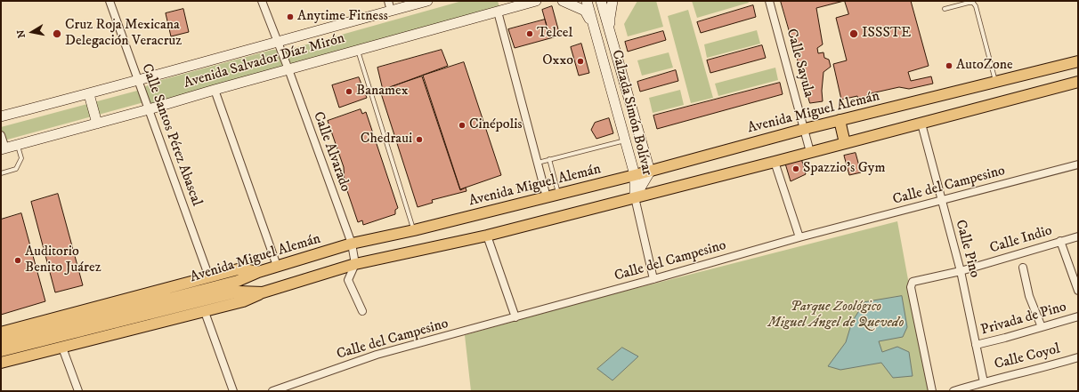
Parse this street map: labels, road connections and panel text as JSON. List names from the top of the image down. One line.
{"streets":{"main road":["Avenida Salvador Díaz Mirón","Calzada Simón Bolívar","Avenida Miguel Alemán"],"street":["Calle Sayula","Calle Santos Pérez Abascal","Calle Alvarado","Calle del Campesino","Calle Indio","Calle Pino","Privada de Pino","Calle Coyol"]},"crossings":[["Avenida Salvador Díaz Mirón","Calle Santos Pérez Abascal"],["Avenida Salvador Díaz Mirón","Calle Alvarado"],["Calle Sayula","Avenida Miguel Alemán"],["Calzada Simón Bolívar","Avenida Miguel Alemán"],["Avenida Miguel Alemán","Calle Alvarado"],["Avenida Miguel Alemán","Calle Pino"],["Calle del Campesino","Calle Pino"],["Calle Indio","Calle Pino"],["Calle Pino","Privada de Pino"],["Calle Pino","Calle Coyol"]],"parks":["Parque Zoológico Miguel Ángel de Quevedo"],"places":["Anytime Fitness","Cruz Roja Mexicana Delegación Veracruz","Telcel","ISSSTE","Oxxo","AutoZone","Banamex","Cinépolis","Chedraui","Spazzio's Gym","Auditorio Benito Juárez"],"north":"left"}
